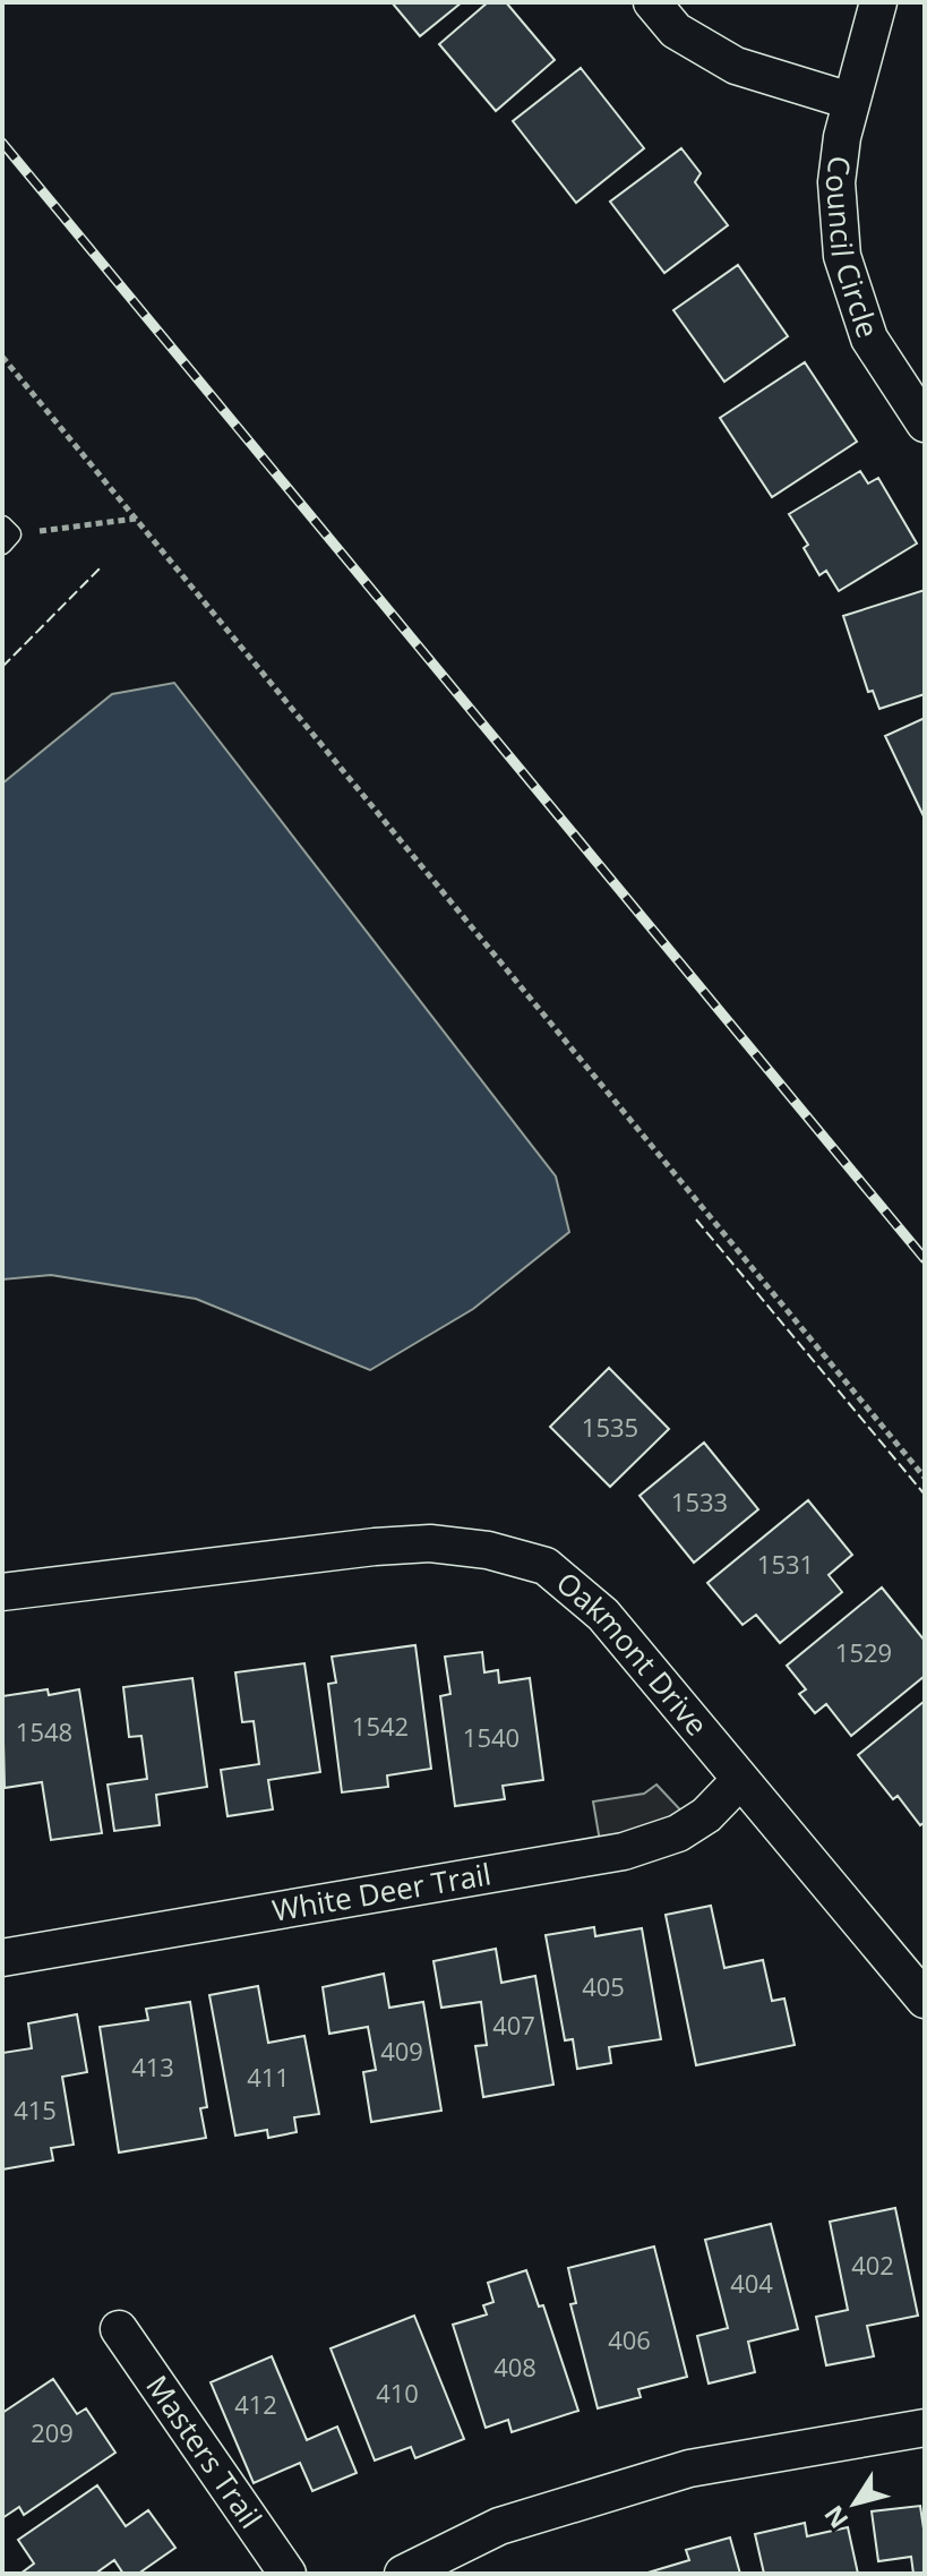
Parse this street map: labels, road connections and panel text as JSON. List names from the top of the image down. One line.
{"streets":{"street":["Council Circle","Oakmont Drive","White Deer Trail","Masters Trail"]},"crossings":[["Oakmont Drive","White Deer Trail"]],"house_numbers":["1535","1533","1531","1529","1542","1548","1540","405","407","409","413","411","415","402","404","406","408","410","412","209"],"north":"bottom left"}
